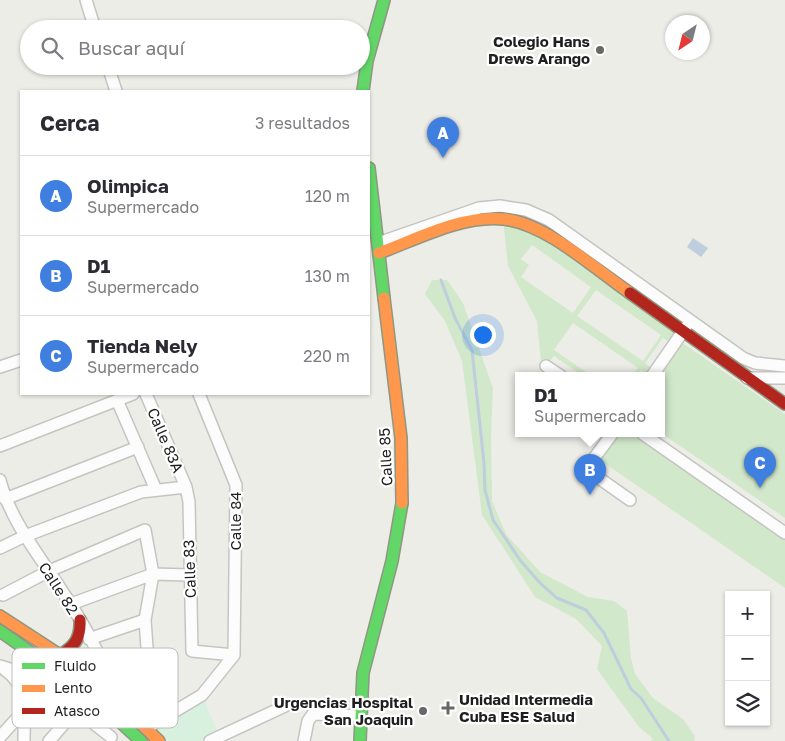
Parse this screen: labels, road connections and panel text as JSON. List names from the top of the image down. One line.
{"streets":{"main road":["Calle 85"],"street":["Calle 83A","Calle 84","Calle 83","Calle 82"]},"crossings":[["Calle 83A","Calle 83"],["Calle 84","Calle 83"]],"places":{"other":["Colegio Hans Drews Arango","Urgencias Hospital San Joaquin"],"health":["Unidad Intermedia Cuba ESE Salud"]},"legend":["Fluido","Lento","Atasco"],"north":"bottom left","page":{"search":"Buscar aquí","heading":["Cerca","3 resultados"],"pins":["A","C","B"],"list":[{"mark":"A","name":"Olimpica","note":"Supermercado","value":"120 m"},{"mark":"B","name":"D1","note":"Supermercado","value":"130 m"},{"mark":"C","name":"Tienda Nely","note":"Supermercado","value":"220 m"}],"popup":["D1","Supermercado"],"map_buttons":["+","−"]}}
